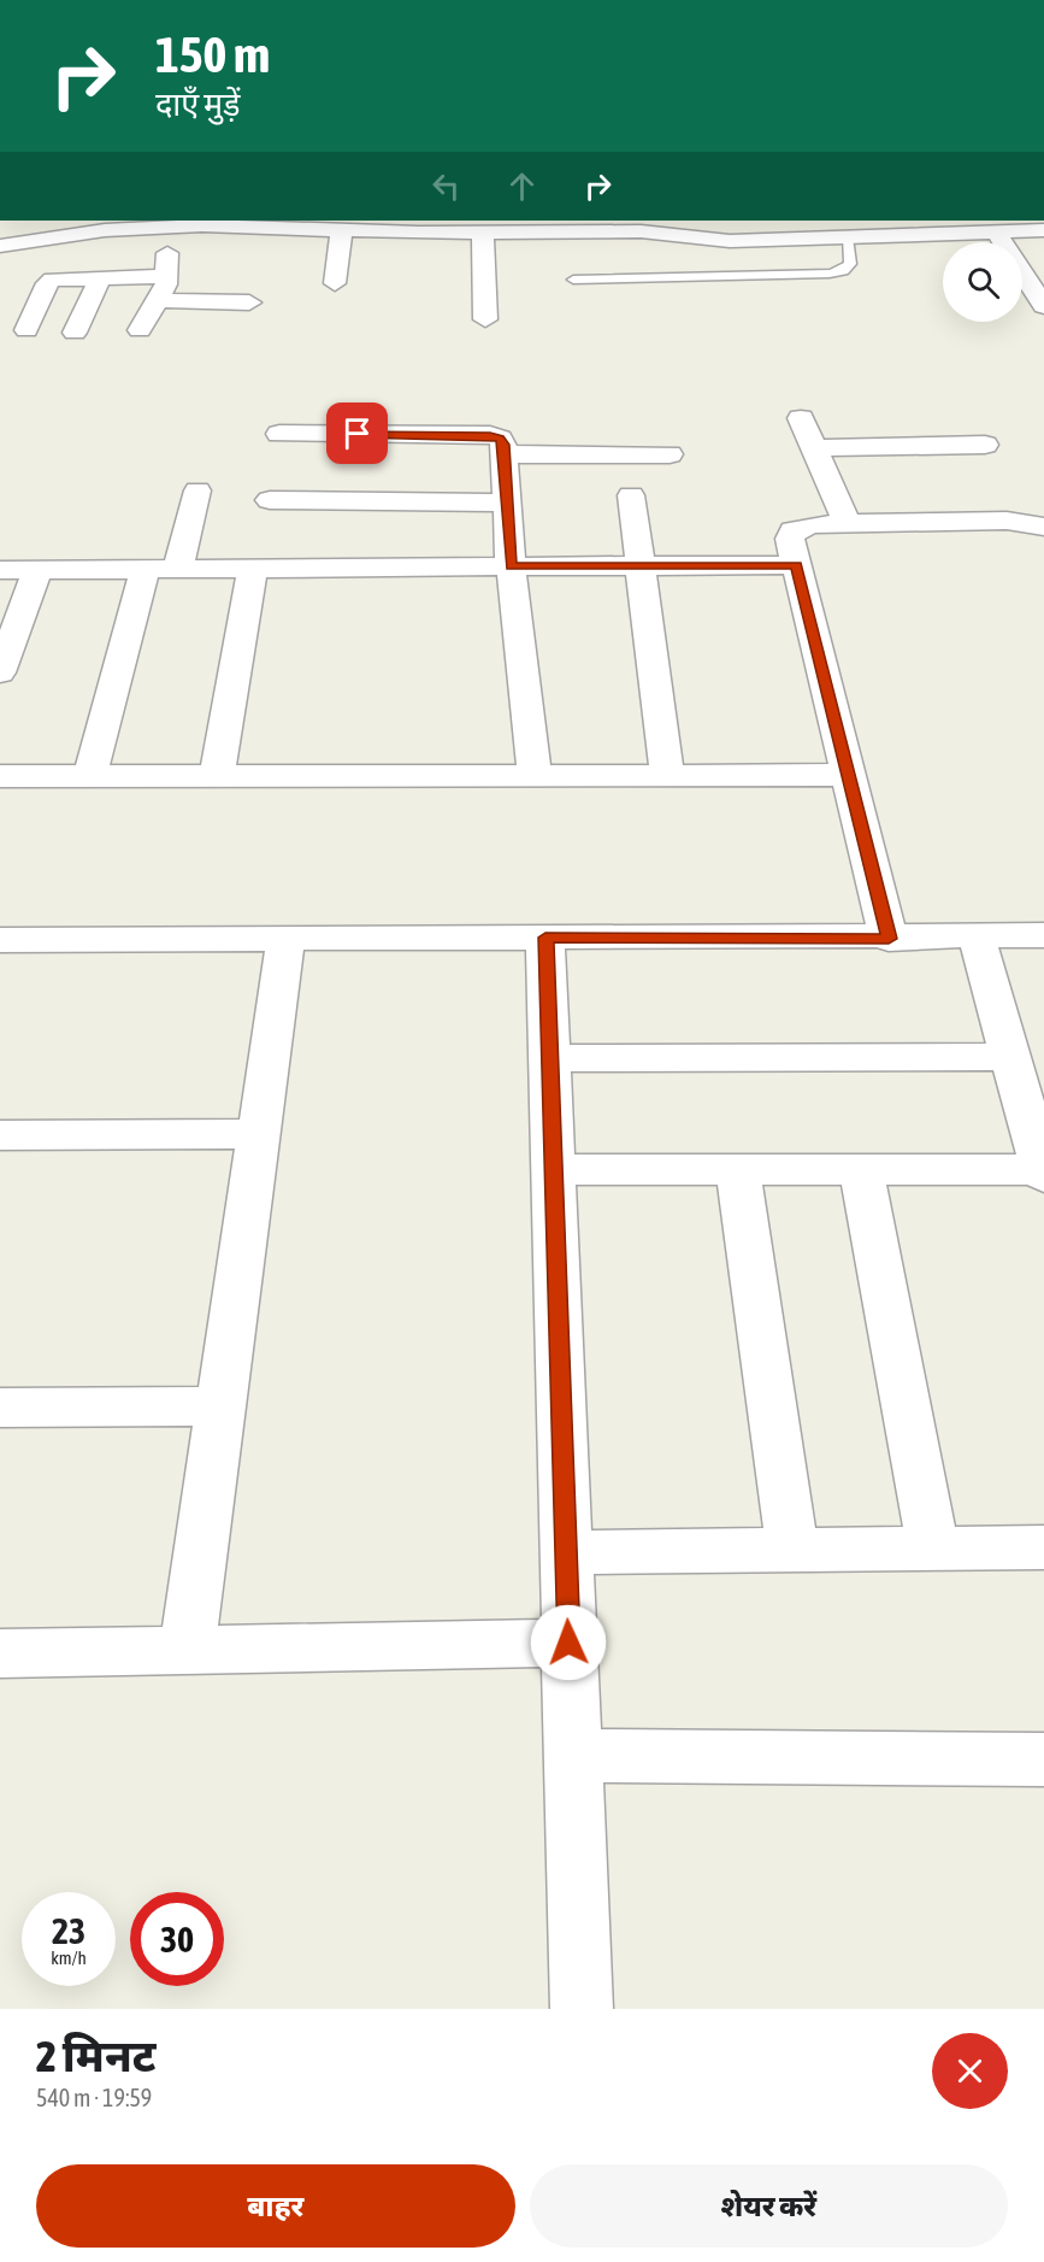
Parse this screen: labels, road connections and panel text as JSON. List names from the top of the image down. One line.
{"page":{"turn":["150 m","दाएँ मुड़ें"],"speed":"23 km/h","limit":"30","heading":["2 मिनट","540 m · 19:59"],"buttons":["बाहर","शेयर करें"]}}
